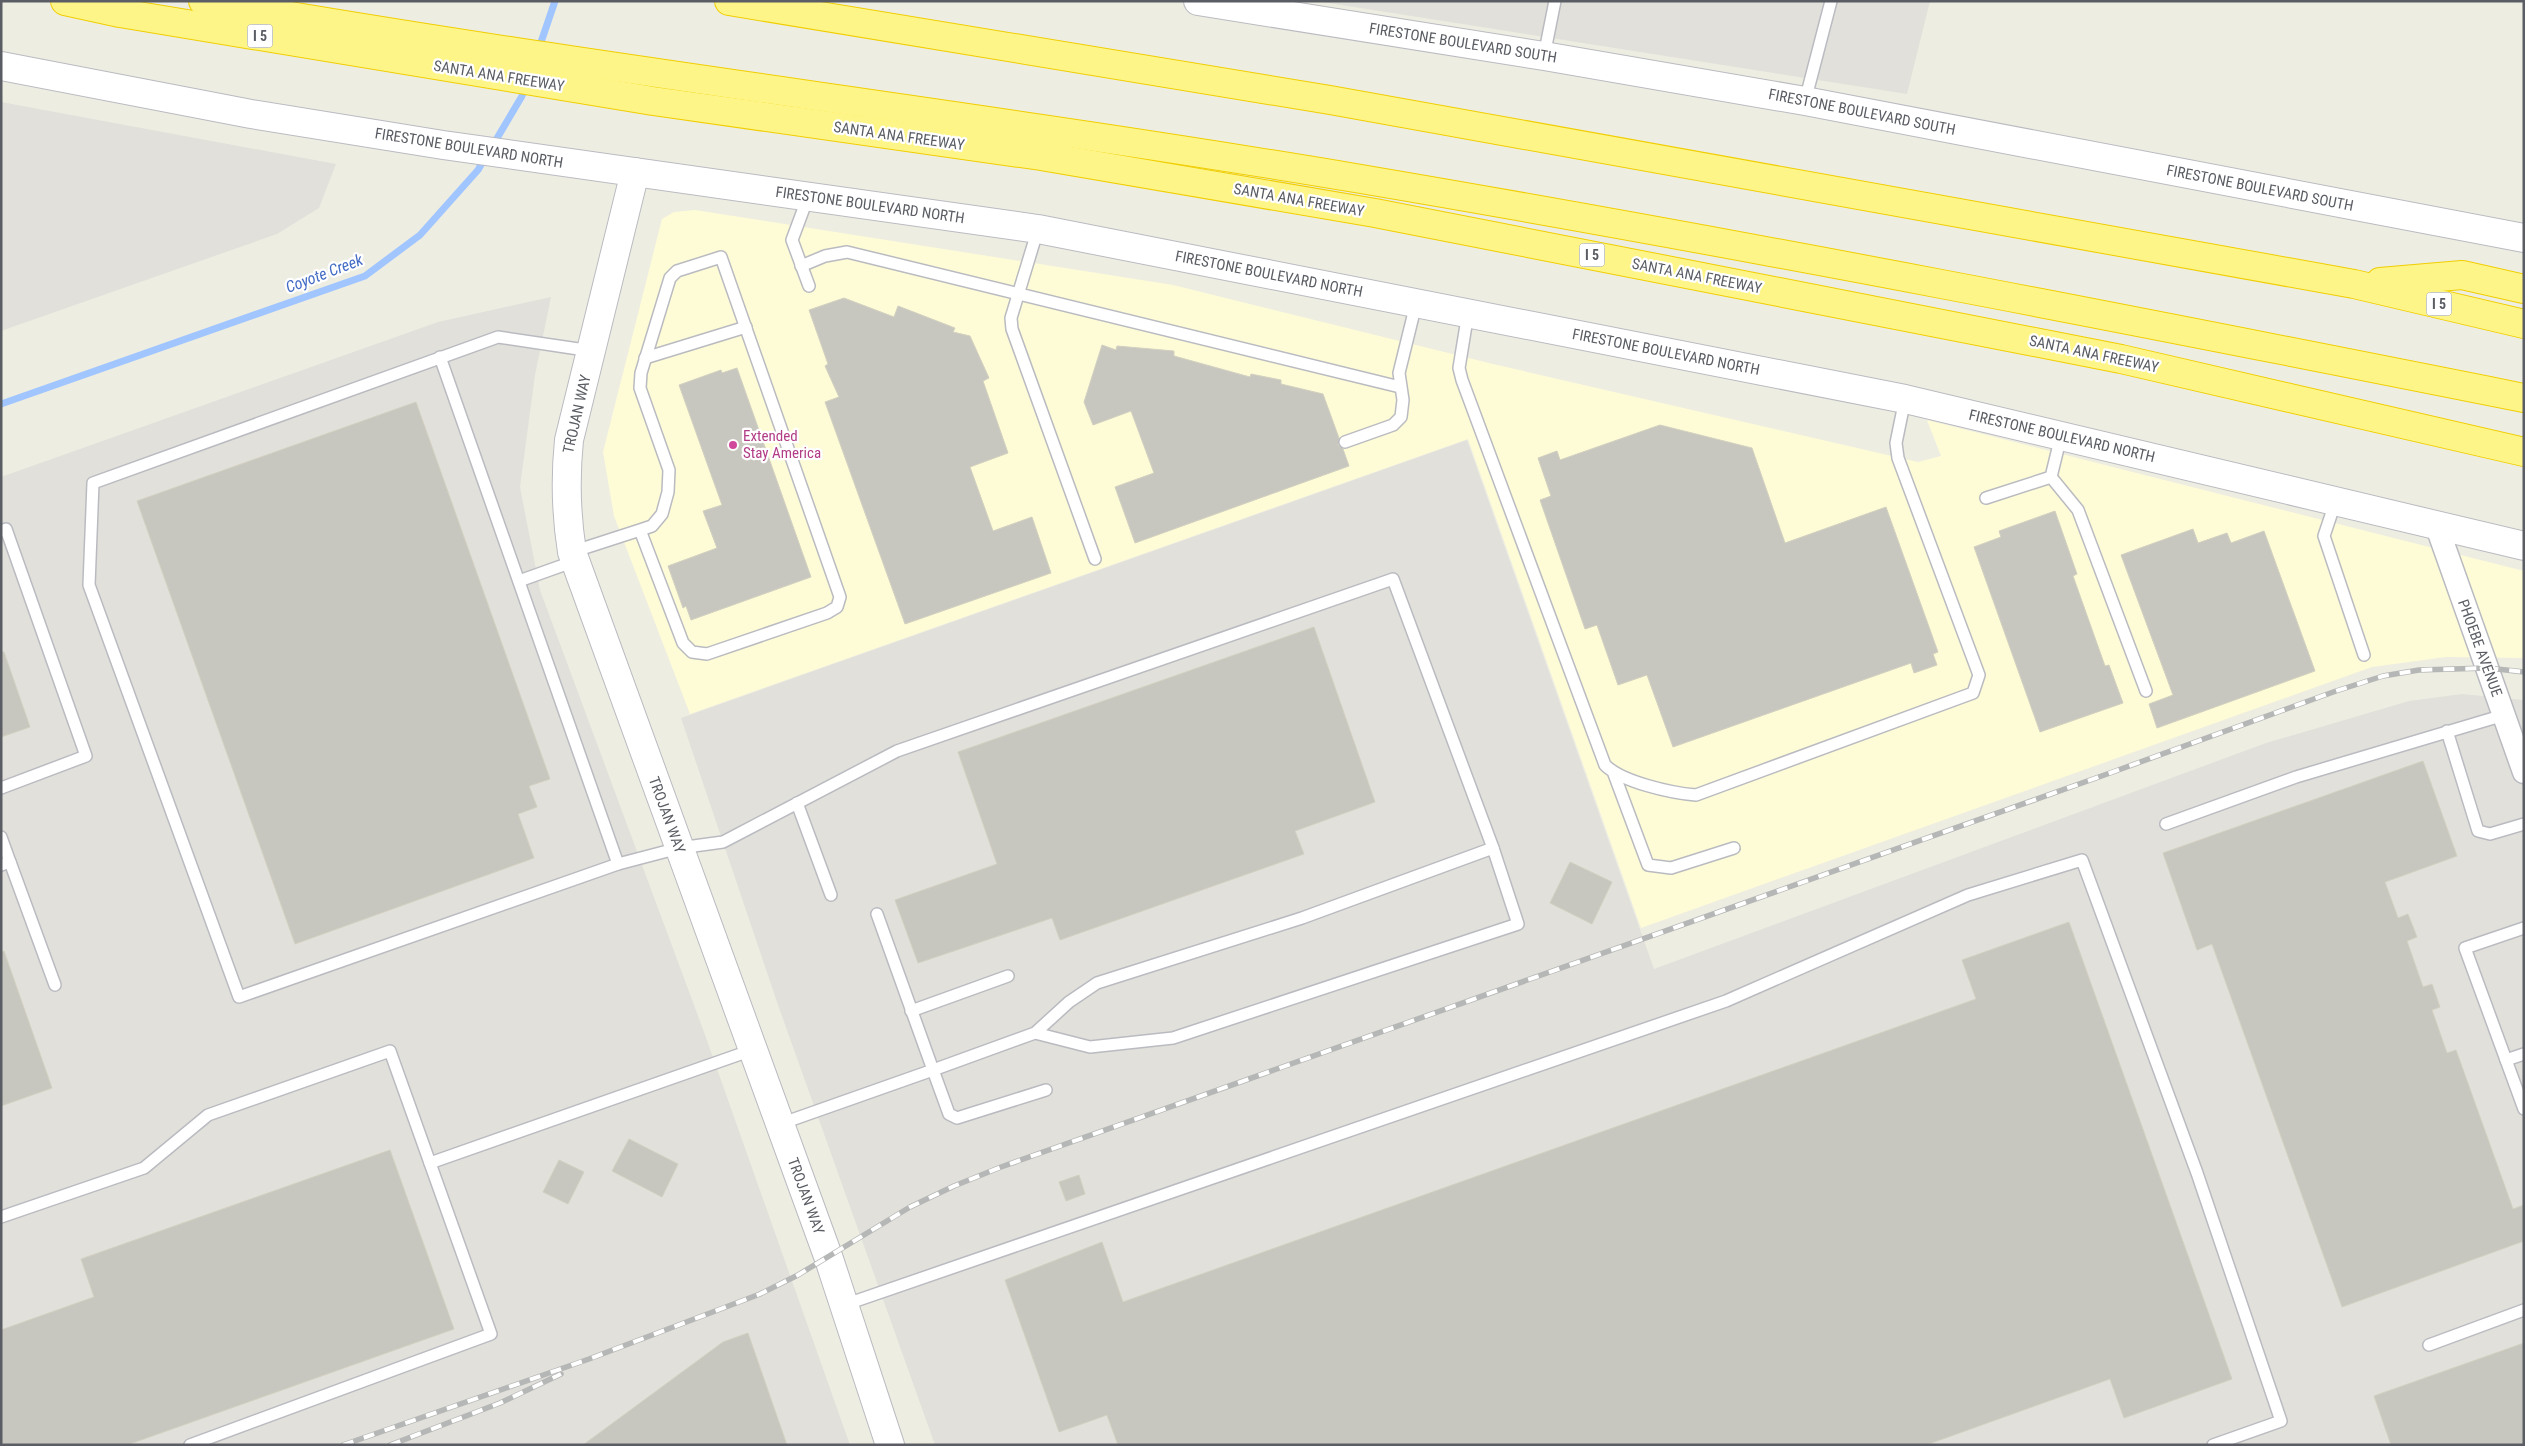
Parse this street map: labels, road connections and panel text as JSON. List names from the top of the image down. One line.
{"streets":{"highway":["I 5","SANTA ANA FREEWAY"],"street":["FIRESTONE BOULEVARD SOUTH","FIRESTONE BOULEVARD NORTH","TROJAN WAY","PHOEBE AVENUE"]},"crossings":[["FIRESTONE BOULEVARD NORTH","TROJAN WAY"],["FIRESTONE BOULEVARD NORTH","PHOEBE AVENUE"]],"water":["Coyote Creek"],"places":["Extended Stay America"]}
